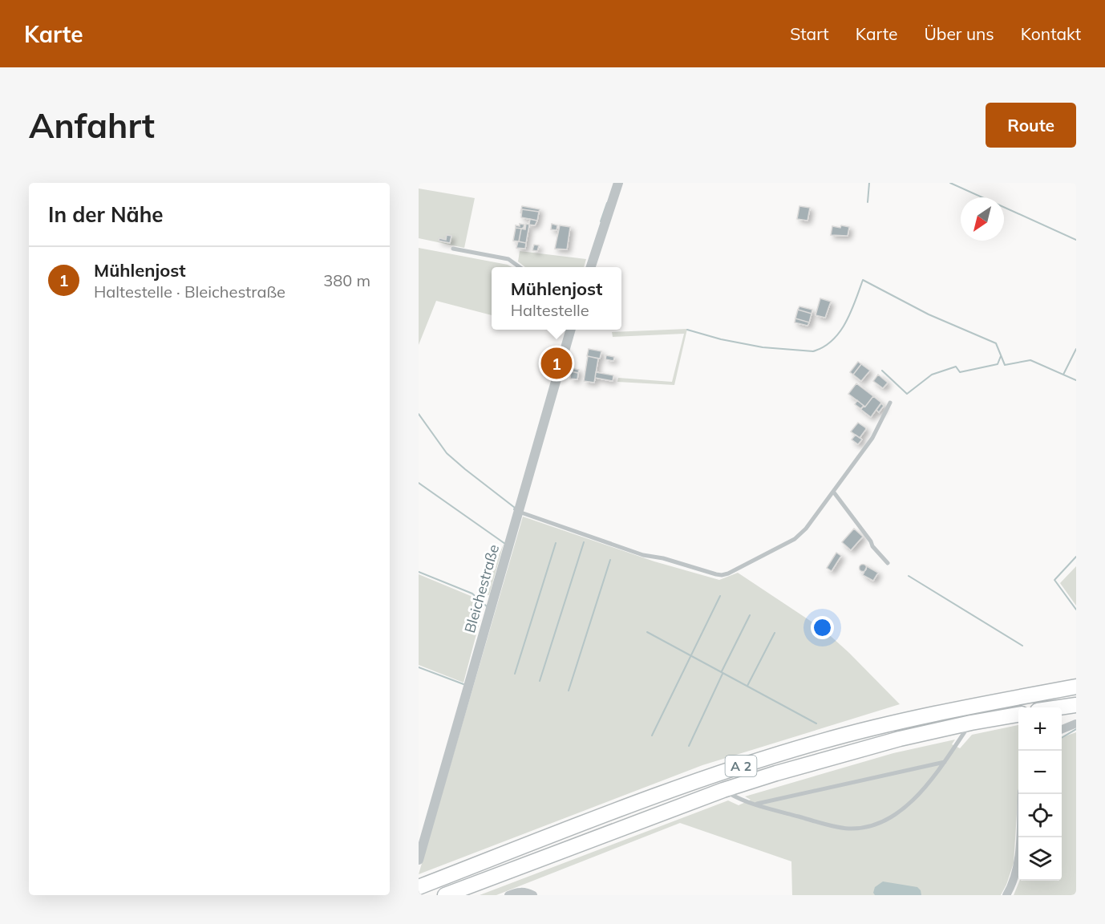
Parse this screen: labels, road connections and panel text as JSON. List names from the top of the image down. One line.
{"streets":{"highway":["A 2"],"street":["Bleichestraße"]},"north":"bottom left","page":{"header":"Karte","nav":["Start","Karte","Über uns","Kontakt"],"buttons":"Route","title":"Anfahrt","heading":"In der Nähe","list":[{"mark":"1","name":"Mühlenjost","note":"Haltestelle · Bleichestraße","value":"380 m"}],"popup":["Mühlenjost","Haltestelle"],"pins":"1","map_buttons":["+","−"]}}
